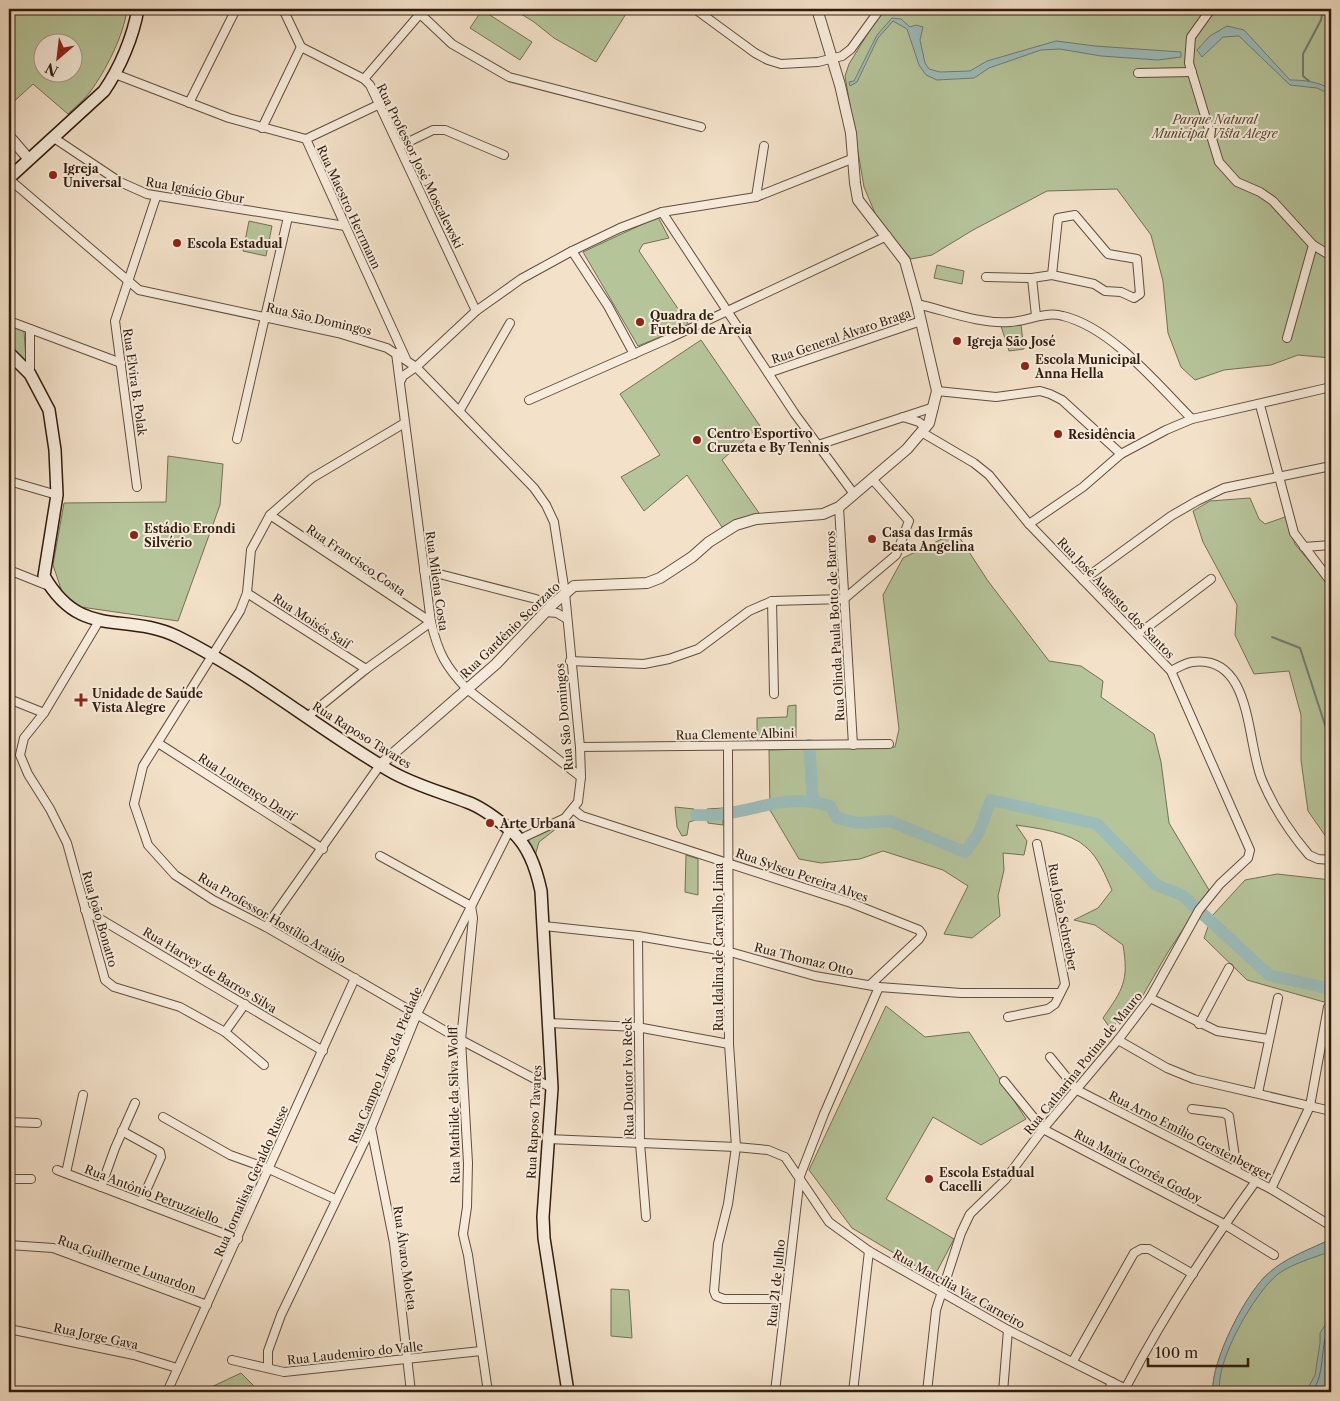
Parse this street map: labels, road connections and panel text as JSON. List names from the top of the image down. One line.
{"streets":{"main road":["Rua Raposo Tavares"],"street":["Rua Professor José Moscalewski","Rua Ignácio Gbur","Rua Maestro Herrmann","Rua São Domingos","Rua General Álvaro Braga","Rua Elvira B. Polak","Rua Francisco Costa","Rua Milena Costa","Rua José Augusto dos Santos","Rua Moisés Saif","Rua Olinda Paula Botto de Barros","Rua Gardênio Scorzato","Rua Clemente Albini","Rua Lourenço Darif","Rua Sylseu Pereira Alves","Rua João Schreiber","Rua Professor Hostílio Araújo","Rua João Bonatto","Rua Idalina de Carvalho Lima","Rua Thomaz Otto","Rua Harvey de Barros Silva","Rua Catharina Potina de Mauro","Rua Campo Largo da Piedade","Rua Doutor Ivo Reck","Rua Mathilde da Silva Wolff","Rua Arno Emílio Gerstenberger","Rua Maria Corrêa Godoy","Rua Jornalista Geraldo Russe","Rua Antônio Petruzziello","Rua Álvaro Moleta","Rua Guilherme Lunardon","Rua 21 de Julho","Rua Marcília Vaz Carneiro","Rua Jorge Gava","Rua Laudemiro do Valle"]},"crossings":[["Rua Ignácio Gbur","Rua Maestro Herrmann"],["Rua Ignácio Gbur","Rua Elvira B. Polak"],["Rua Maestro Herrmann","Rua São Domingos"],["Rua São Domingos","Rua Elvira B. Polak"],["Rua São Domingos","Rua Milena Costa"],["Rua São Domingos","Rua Gardênio Scorzato"],["Rua São Domingos","Rua Clemente Albini"],["Rua São Domingos","Rua Sylseu Pereira Alves"],["Rua General Álvaro Braga","Rua Gardênio Scorzato"],["Rua Francisco Costa","Rua Milena Costa"],["Rua Francisco Costa","Rua Professor Hostílio Araújo"],["Rua Milena Costa","Rua Gardênio Scorzato"],["Rua Milena Costa","Rua Professor Hostílio Araújo"],["Rua José Augusto dos Santos","Rua Gardênio Scorzato"],["Rua José Augusto dos Santos","Rua Catharina Potina de Mauro"],["Rua Moisés Saif","Rua Professor Hostílio Araújo"],["Rua Olinda Paula Botto de Barros","Rua Gardênio Scorzato"],["Rua Olinda Paula Botto de Barros","Rua Clemente Albini"],["Rua Gardênio Scorzato","Rua Raposo Tavares"],["Rua Gardênio Scorzato","Rua Lourenço Darif"],["Rua Gardênio Scorzato","Rua Professor Hostílio Araújo"],["Rua Clemente Albini","Rua Idalina de Carvalho Lima"],["Rua Raposo Tavares","Rua Professor Hostílio Araújo"],["Rua Raposo Tavares","Rua Thomaz Otto"],["Rua Raposo Tavares","Rua Campo Largo da Piedade"],["Rua Raposo Tavares","Rua Marcília Vaz Carneiro"],["Rua Lourenço Darif","Rua Professor Hostílio Araújo"],["Rua Sylseu Pereira Alves","Rua Idalina de Carvalho Lima"],["Rua Sylseu Pereira Alves","Rua Thomaz Otto"],["Rua João Schreiber","Rua Thomaz Otto"],["Rua Professor Hostílio Araújo","Rua Campo Largo da Piedade"],["Rua Professor Hostílio Araújo","Rua Mathilde da Silva Wolff"],["Rua Professor Hostílio Araújo","Rua Jornalista Geraldo Russe"],["Rua João Bonatto","Rua Harvey de Barros Silva"],["Rua Idalina de Carvalho Lima","Rua Thomaz Otto"],["Rua Idalina de Carvalho Lima","Rua 21 de Julho"],["Rua Idalina de Carvalho Lima","Rua Marcília Vaz Carneiro"],["Rua Thomaz Otto","Rua Doutor Ivo Reck"],["Rua Harvey de Barros Silva","Rua Jornalista Geraldo Russe"],["Rua Catharina Potina de Mauro","Rua Arno Emílio Gerstenberger"],["Rua Catharina Potina de Mauro","Rua Maria Corrêa Godoy"],["Rua Catharina Potina de Mauro","Rua Marcília Vaz Carneiro"],["Rua Campo Largo da Piedade","Rua Mathilde da Silva Wolff"],["Rua Campo Largo da Piedade","Rua Álvaro Moleta"],["Rua Campo Largo da Piedade","Rua Laudemiro do Valle"],["Rua Doutor Ivo Reck","Rua Marcília Vaz Carneiro"],["Rua Mathilde da Silva Wolff","Rua Laudemiro do Valle"],["Rua Jornalista Geraldo Russe","Rua Antônio Petruzziello"],["Rua Jornalista Geraldo Russe","Rua Guilherme Lunardon"],["Rua Jornalista Geraldo Russe","Rua Jorge Gava"],["Rua Álvaro Moleta","Rua Laudemiro do Valle"],["Rua 21 de Julho","Rua Marcília Vaz Carneiro"]],"parks":["Parque Natural Municipal Vista Alegre"],"places":{"other":["Igreja Universal","Escola Estadual","Quadra de Futebol de Areia","Igreja São José","Escola Municipal Anna Hella","Residência","Centro Esportivo Cruzeta e By Tennis","Estádio Erondi Silvério","Casa das Irmãs Beata Angelina","Arte Urbana","Escola Estadual Cacelli"],"health":["Unidade de Saúde Vista Alegre"]},"scale_bar":"100 m","north":"bottom left"}
